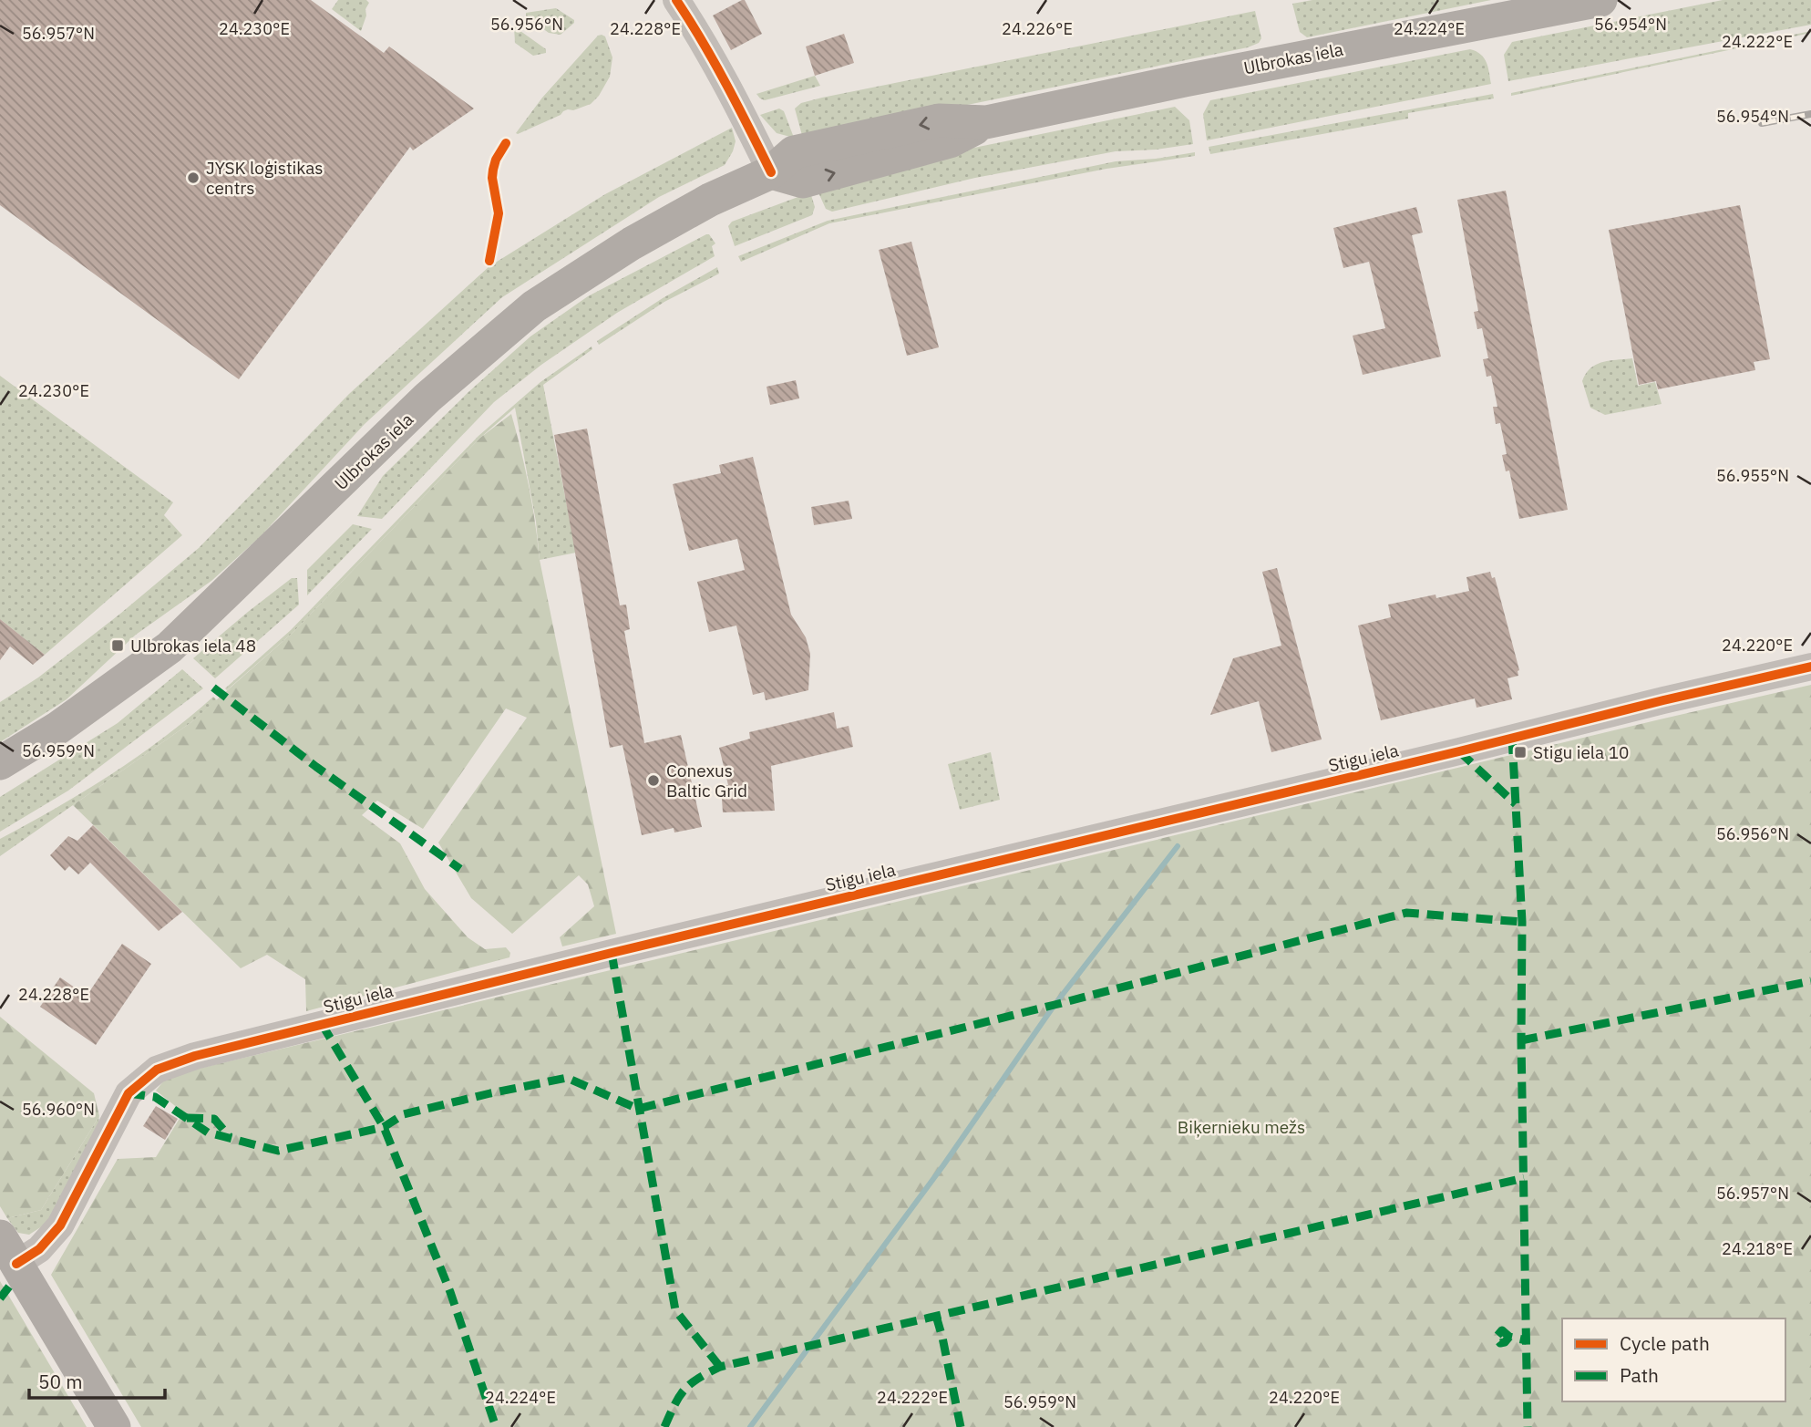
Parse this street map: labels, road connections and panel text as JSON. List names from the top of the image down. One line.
{"streets":{"main road":["Ulbrokas iela"],"street":["Stigu iela"]},"parks":["Biķernieku mežs"],"places":{"other":["JYSK loģistikas centrs","Conexus Baltic Grid"],"transit":["Ulbrokas iela 48","Stigu iela 10"]},"legend":["Cycle path","Path"],"scale_bar":"50 m","coordinates":["56.956°N","56.954°N","24.230°E","24.228°E","24.226°E","24.224°E","56.957°N","24.222°E","56.955°N","24.220°E","56.959°N","56.960°N","24.218°E"]}
